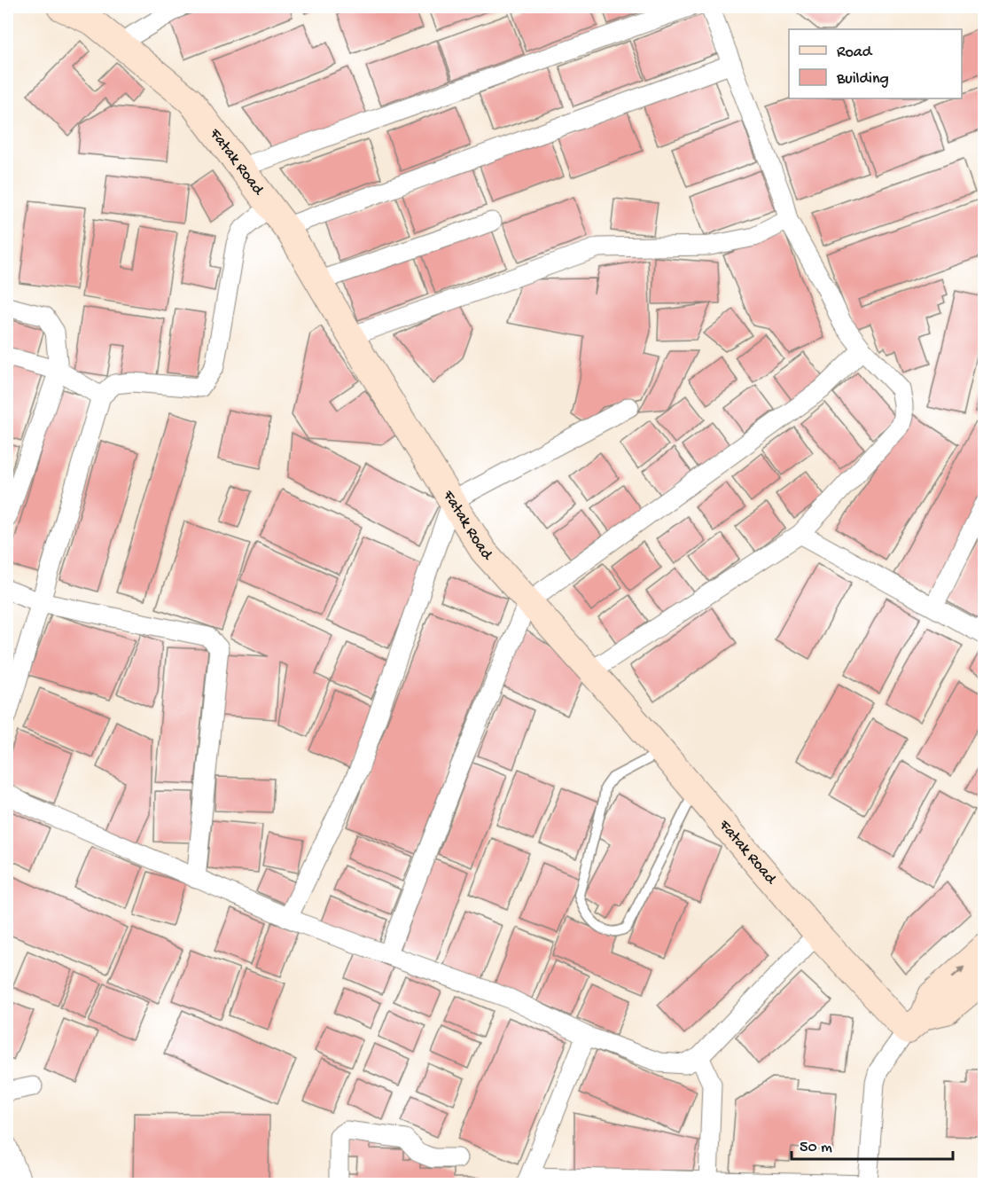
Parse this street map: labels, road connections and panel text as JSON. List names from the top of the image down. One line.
{"streets":{"main road":["Fatak Road"]},"legend":["Road","Building"],"scale_bar":"50 m"}
